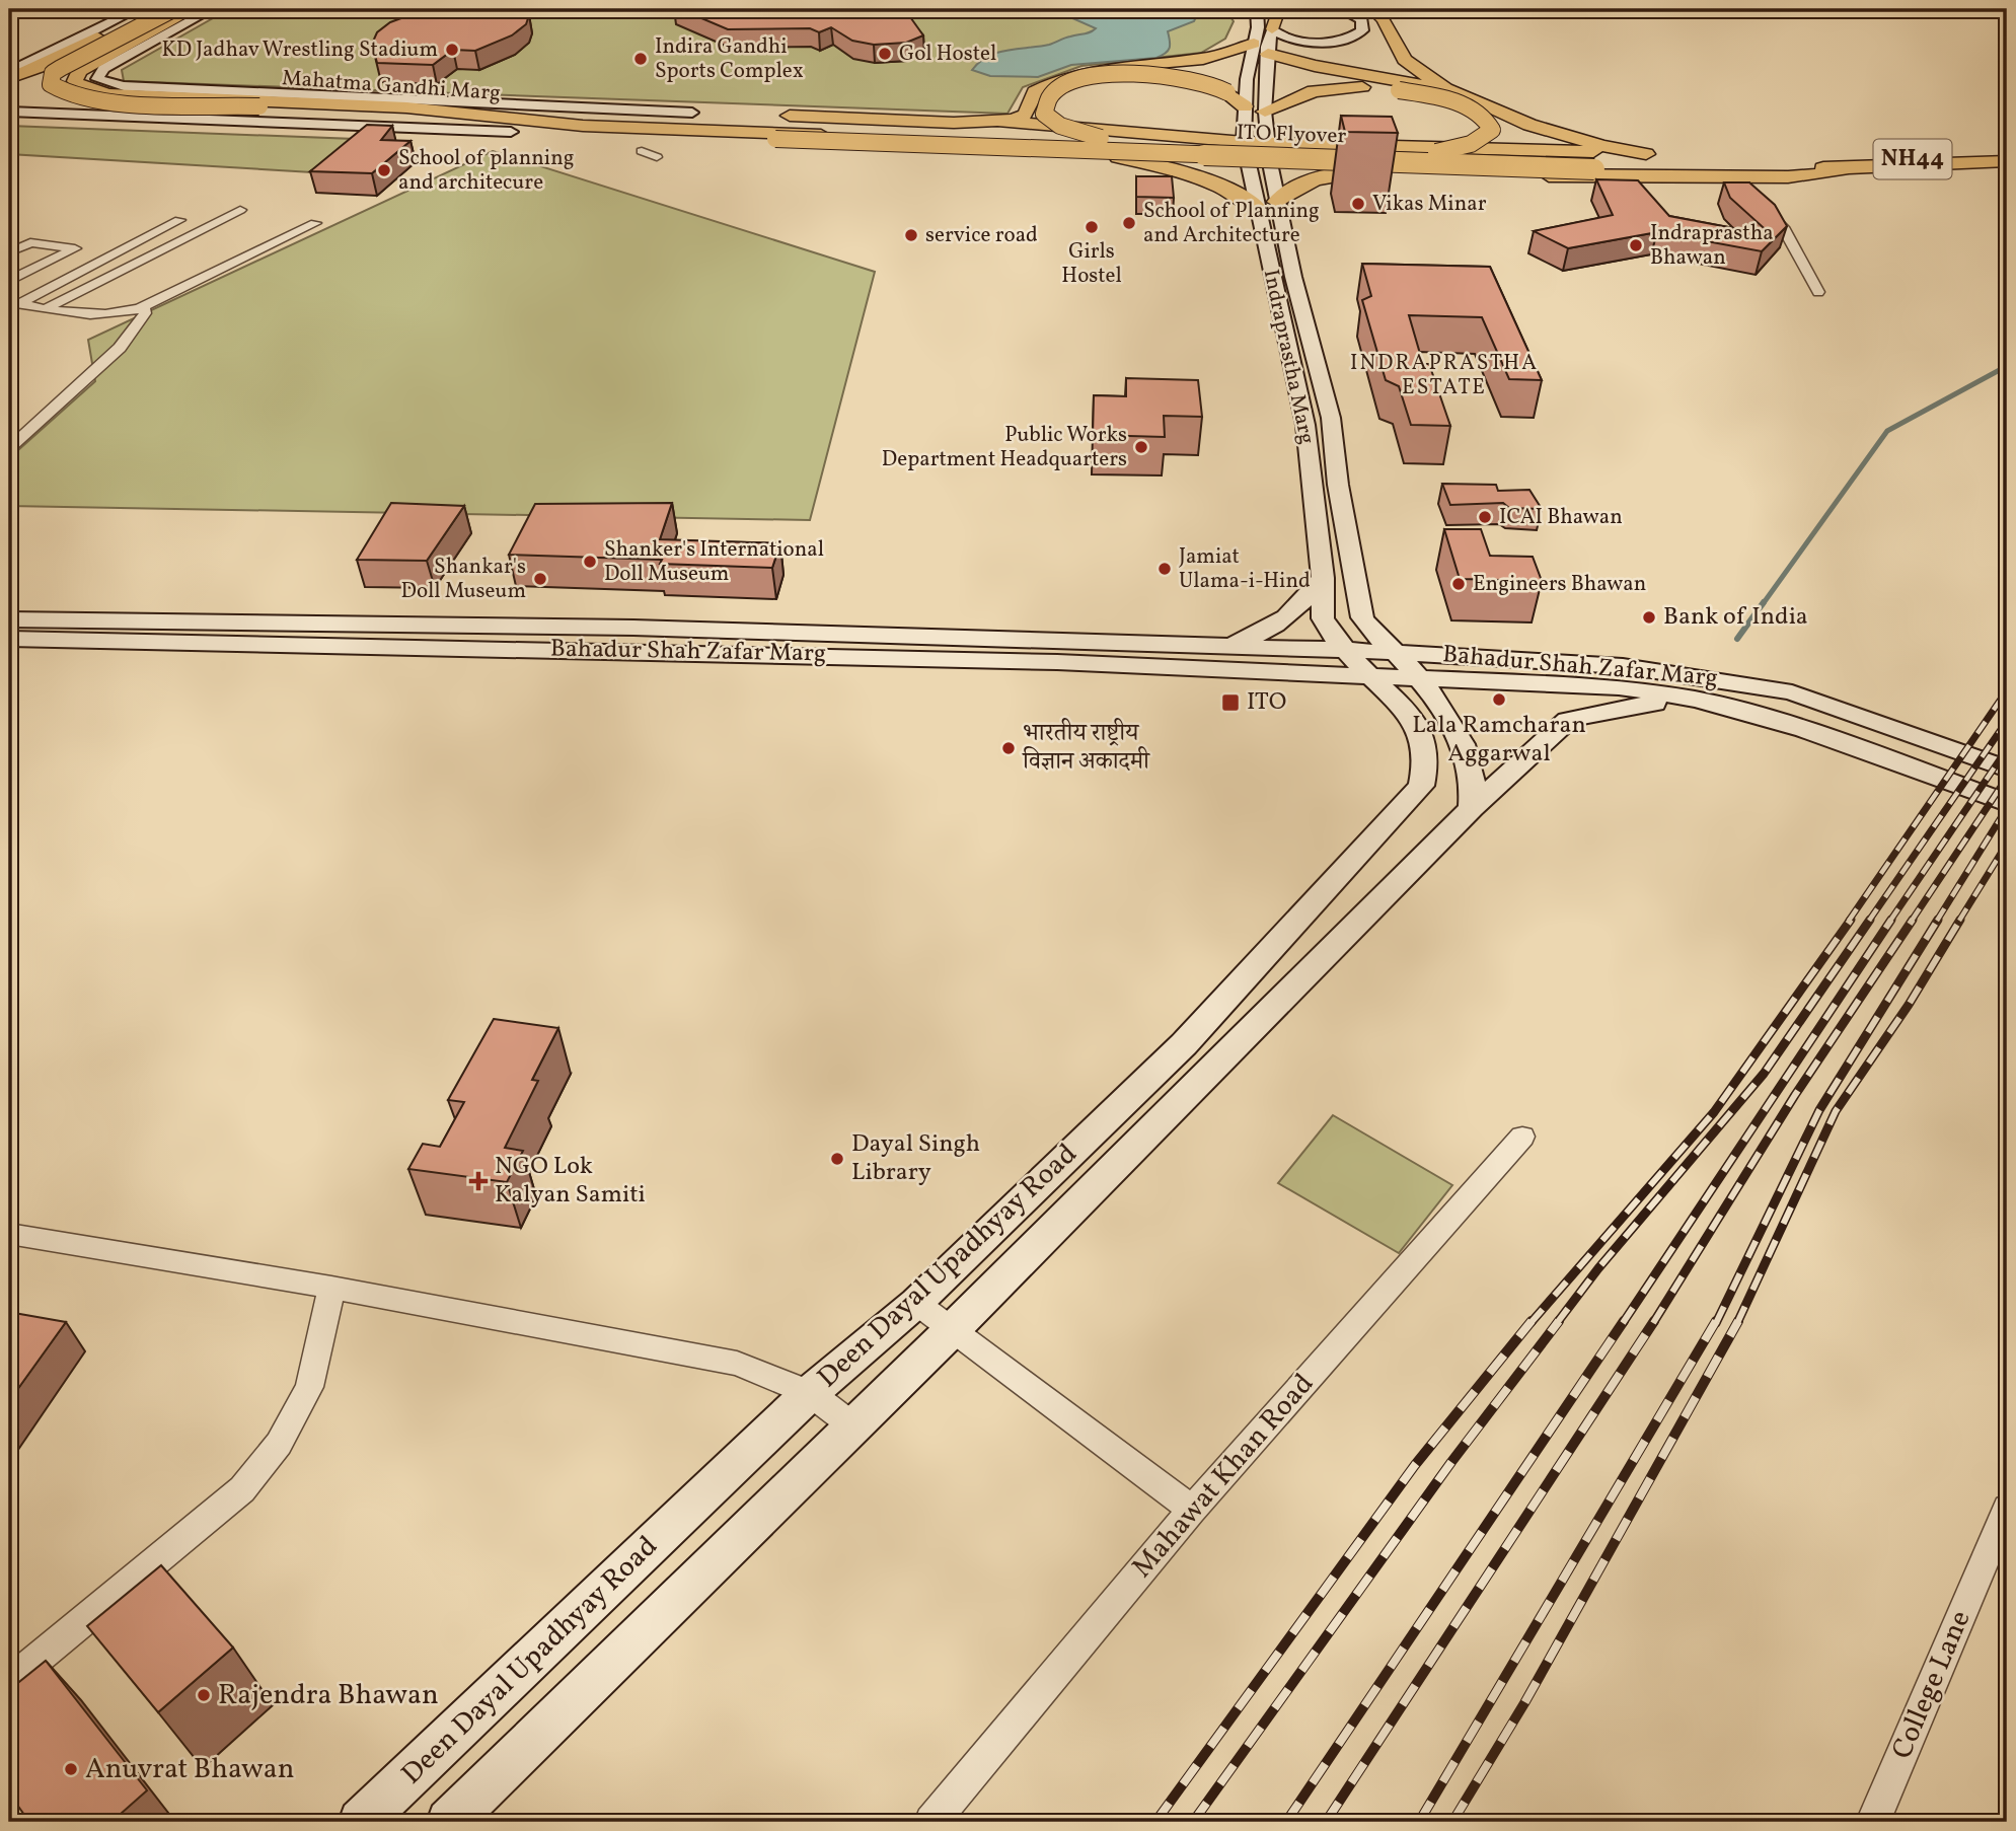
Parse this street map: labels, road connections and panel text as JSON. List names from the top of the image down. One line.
{"streets":{"highway":["Mahatma Gandhi Marg","ITO Flyover","NH44"],"main road":["Indraprastha Marg","Bahadur Shah Zafar Marg","Deen Dayal Upadhyay Road"],"street":["Mahawat Khan Road","College Lane"]},"crossings":[["Mahatma Gandhi Marg","ITO Flyover"],["ITO Flyover","NH44"],["Indraprastha Marg","Bahadur Shah Zafar Marg"],["Indraprastha Marg","Deen Dayal Upadhyay Road"],["Bahadur Shah Zafar Marg","Deen Dayal Upadhyay Road"]],"districts":["INDRAPRASTHA ESTATE"],"places":{"other":["KD Jadhav Wrestling Stadium","Gol Hostel","Indira Gandhi Sports Complex","School of planning and architecure","Vikas Minar","School of Planning and Architecture","Girls Hostel","service road","Indraprastha Bhawan","Public Works Department Headquarters","ICAI Bhawan","Shanker's International Doll Museum","Jamiat Ulama-i-Hind","Shankar's Doll Museum","Engineers Bhawan","Bank of India","Lala Ramcharan Aggarwal","भारतीय राष्ट्रीय विज्ञान अकादमी","Dayal Singh Library","Rajendra Bhawan","Anuvrat Bhawan"],"transit":["ITO"],"health":["NGO Lok Kalyan Samiti"]}}
